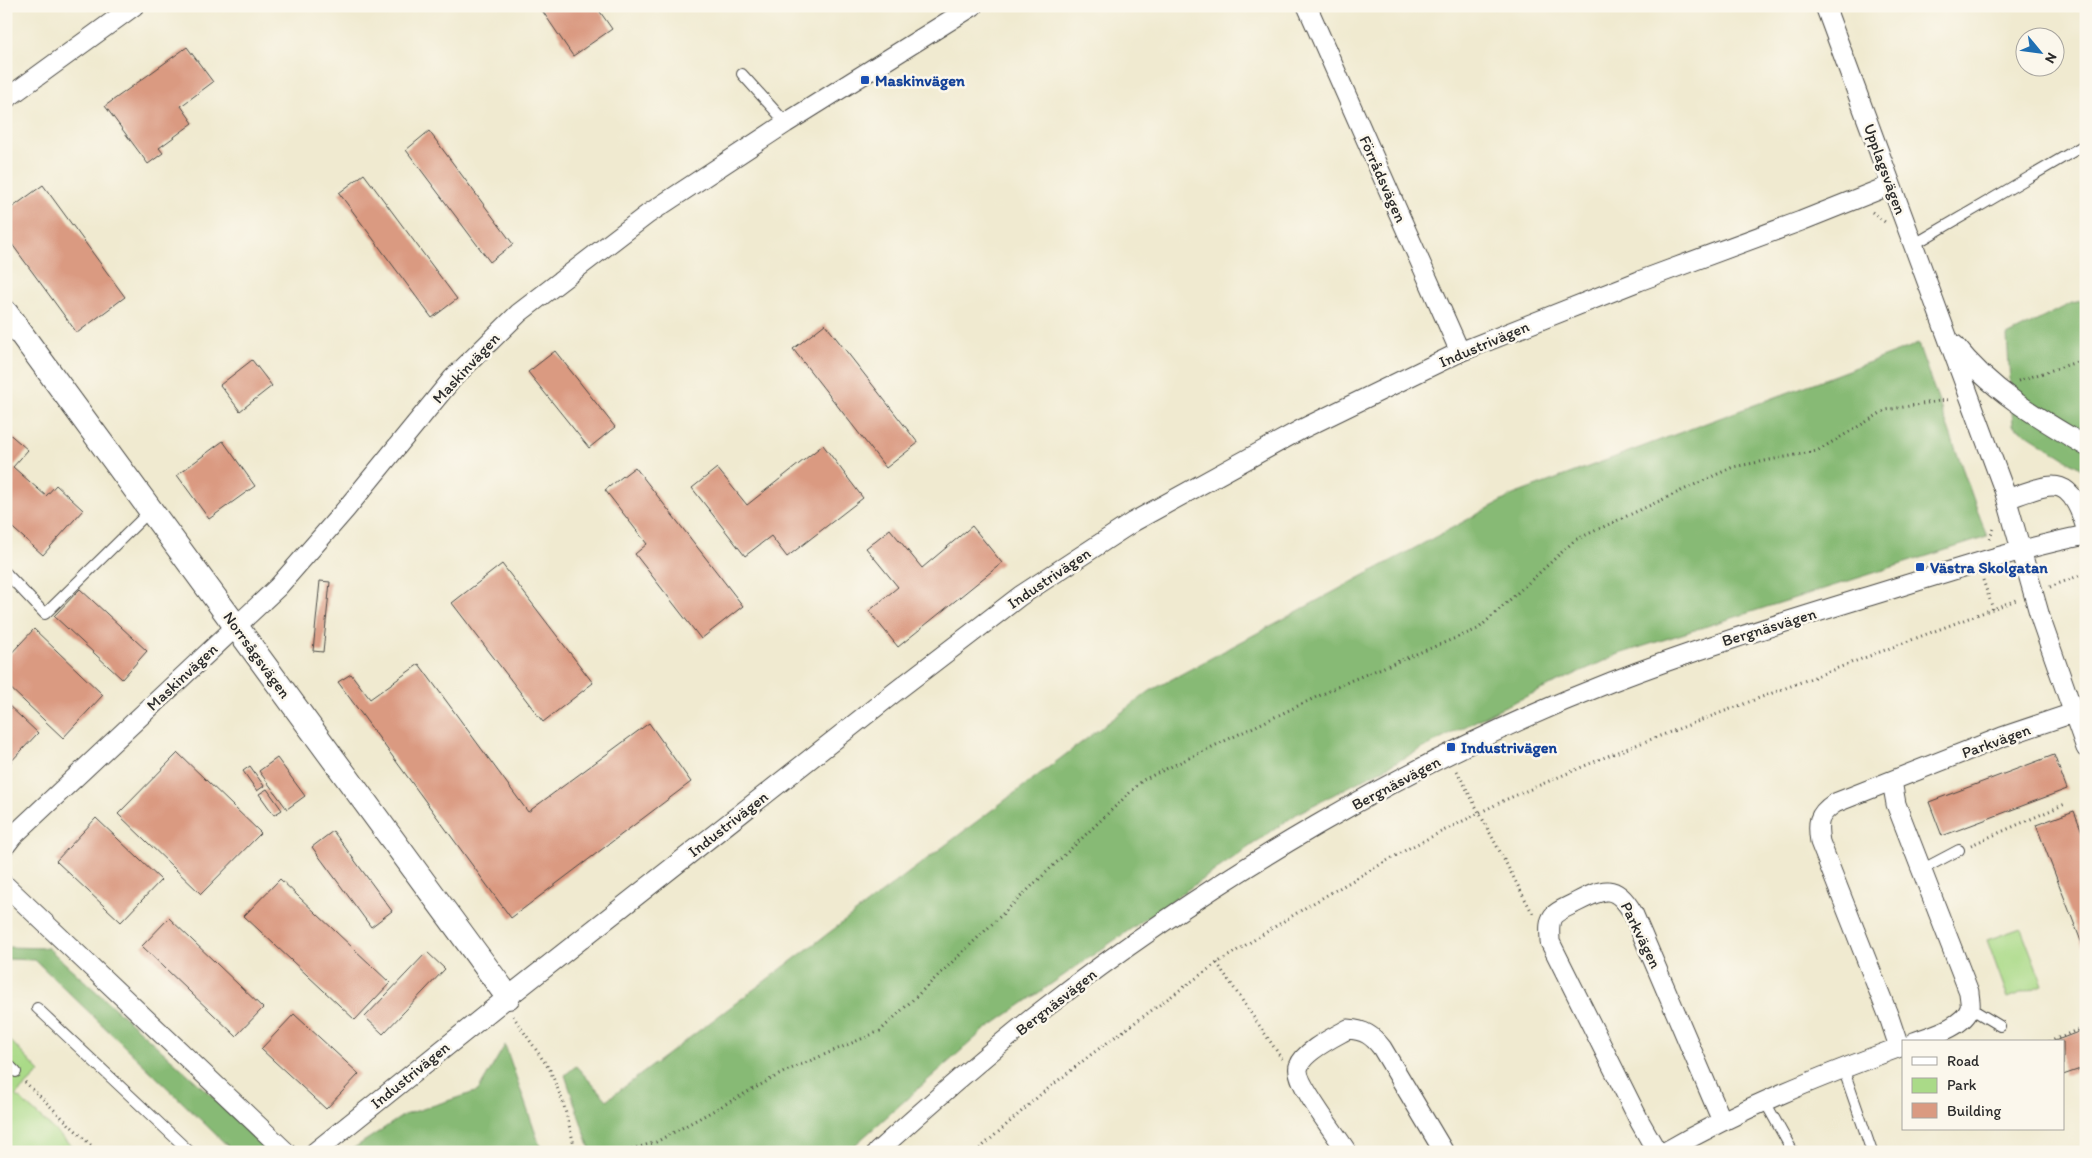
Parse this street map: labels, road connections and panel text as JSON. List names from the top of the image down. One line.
{"streets":{"street":["Upplagsvägen","Förrådsvägen","Industrivägen","Maskinvägen","Bergnäsvägen","Norrsågsvägen","Parkvägen"]},"crossings":[["Upplagsvägen","Industrivägen"],["Förrådsvägen","Industrivägen"],["Industrivägen","Norrsågsvägen"],["Maskinvägen","Norrsågsvägen"]],"places":{"transit":["Maskinvägen","Västra Skolgatan","Industrivägen"]},"legend":["Road","Park","Building"],"north":"bottom right"}
